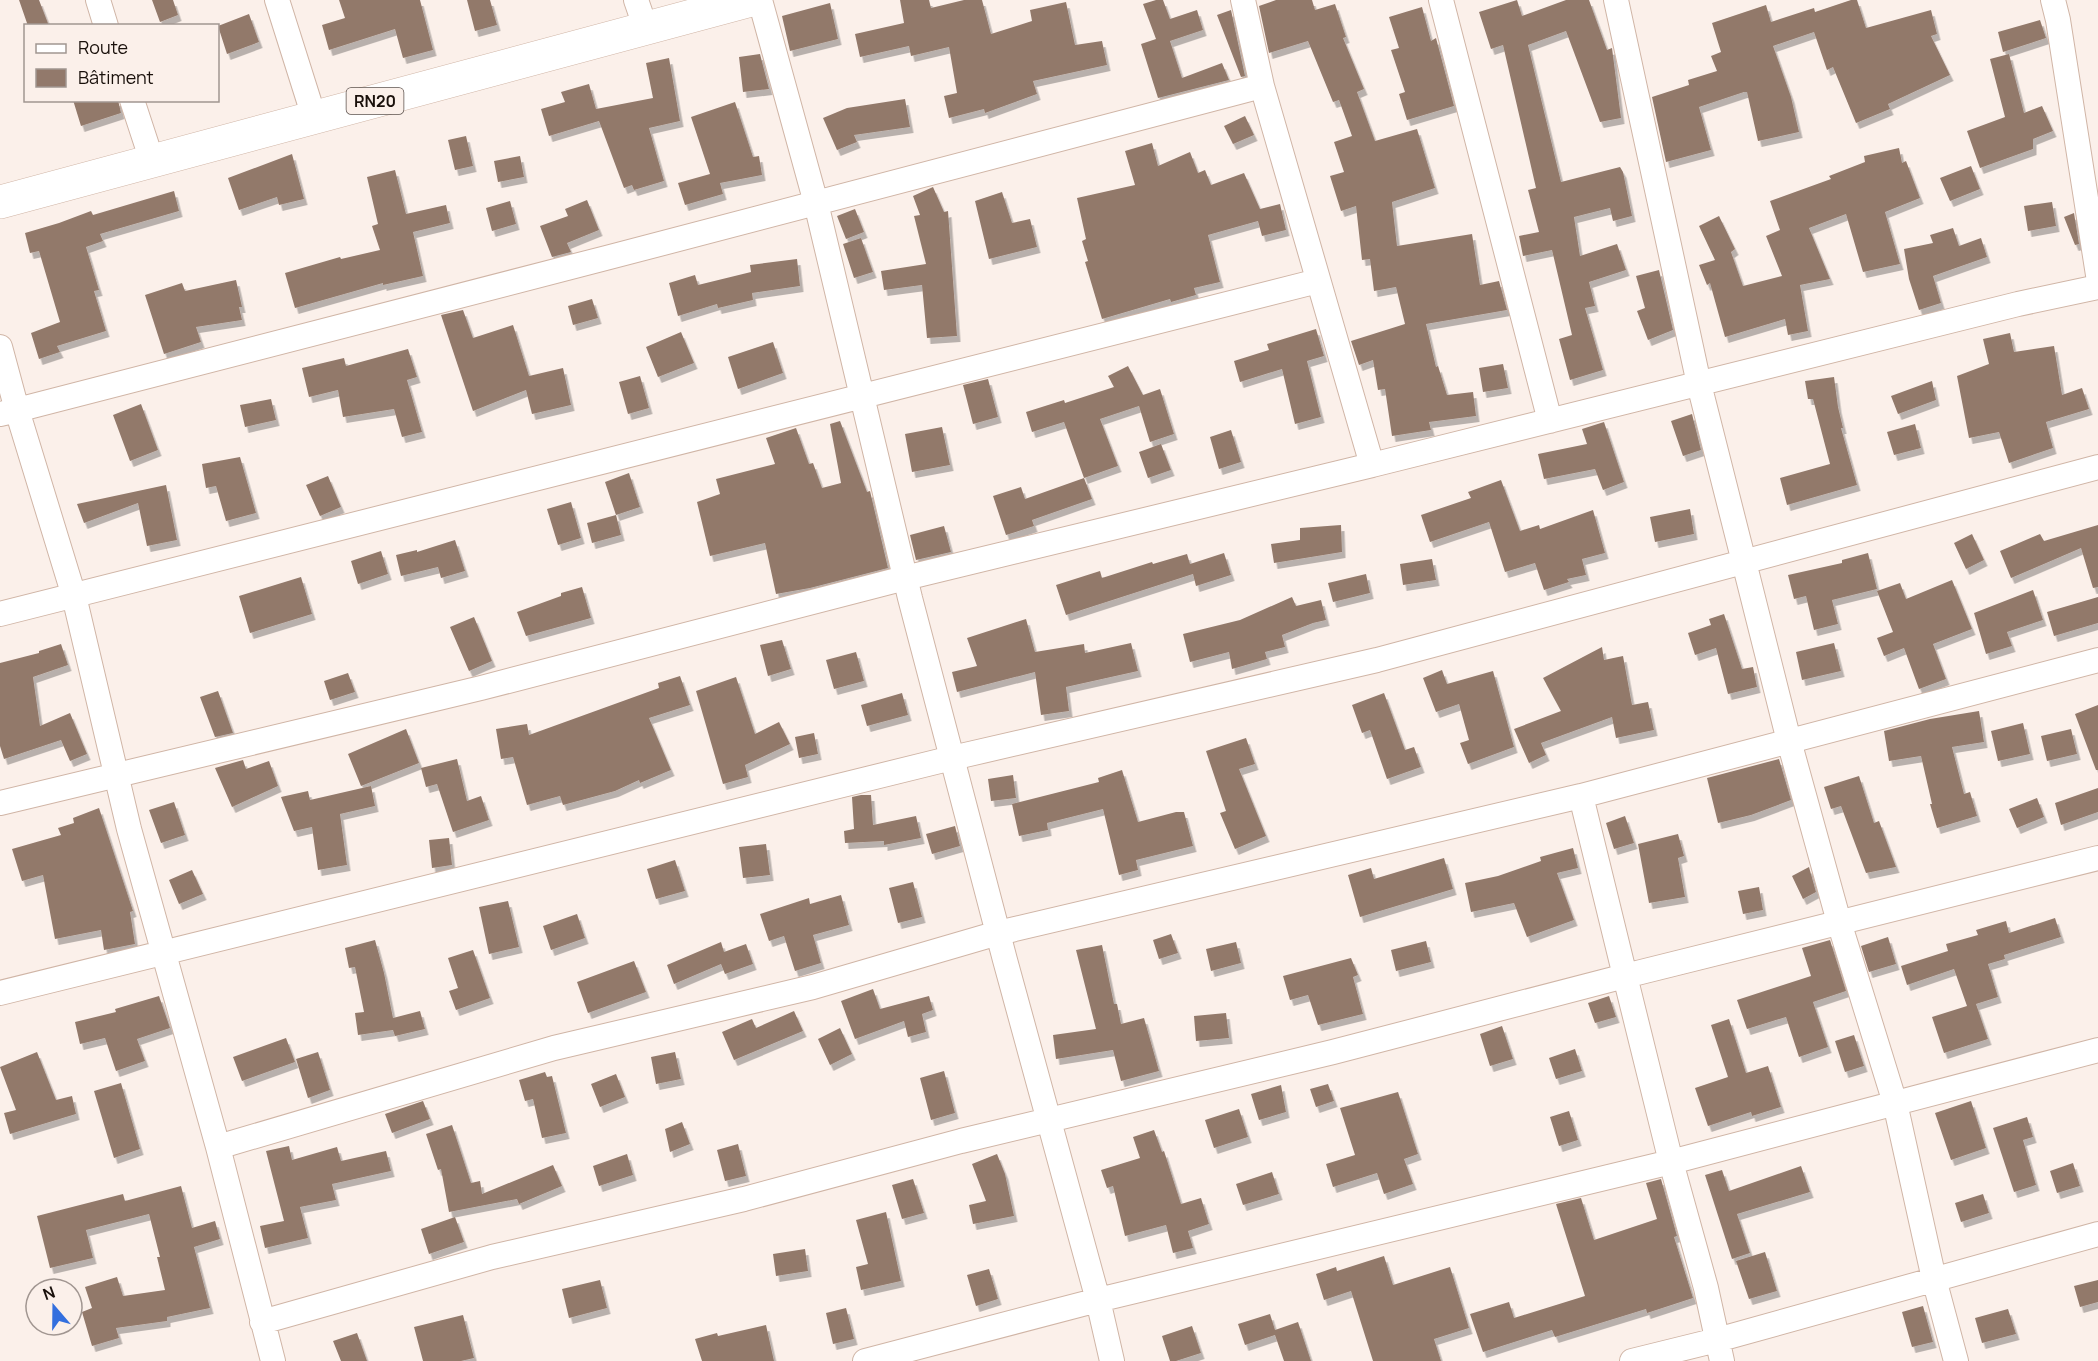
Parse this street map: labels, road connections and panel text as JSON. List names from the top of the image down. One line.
{"streets":{"main road":["RN20"]},"legend":["Route","Bâtiment"],"north":"top"}
